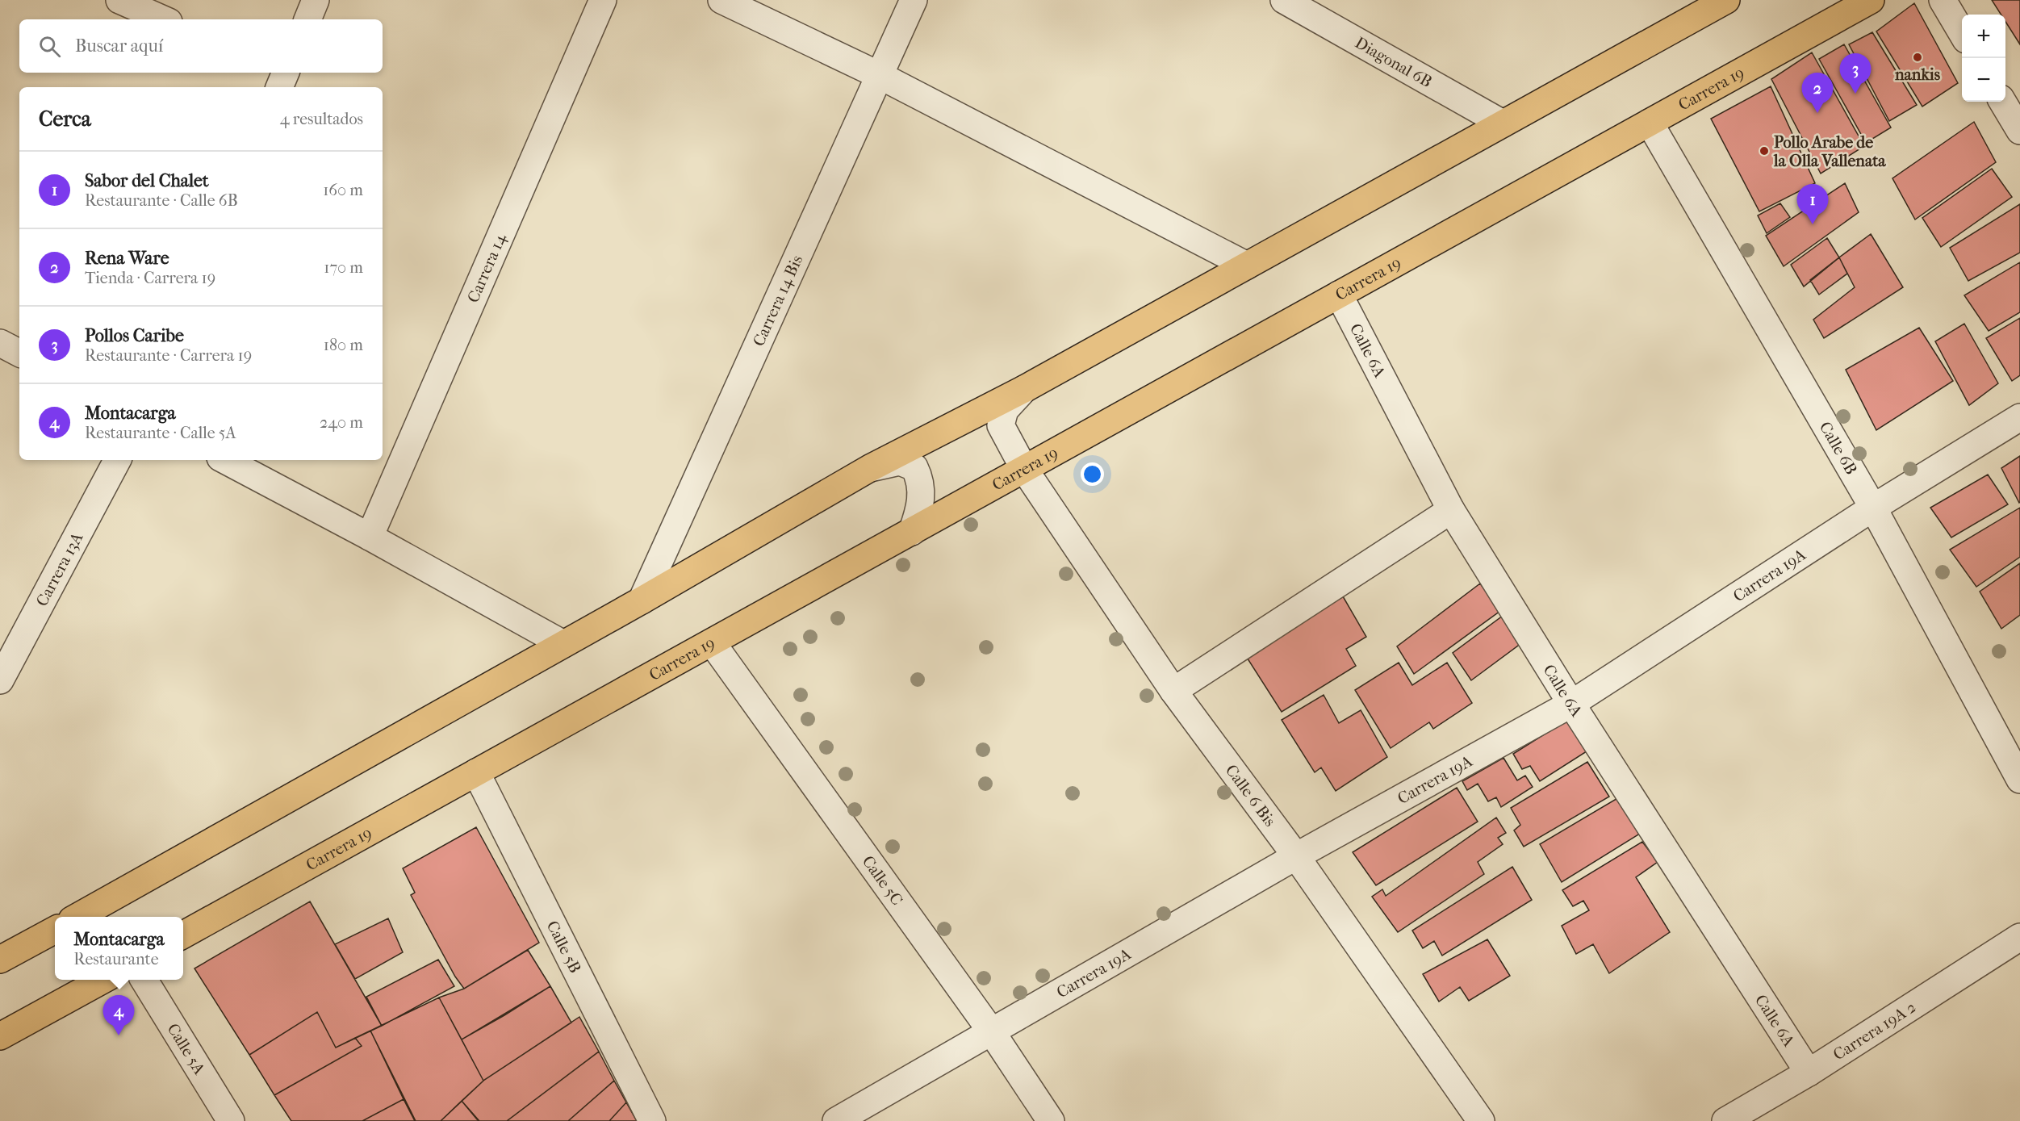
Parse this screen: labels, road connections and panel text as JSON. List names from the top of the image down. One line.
{"streets":{"highway":["Carrera 19"],"street":["Diagonal 6B","Carrera 14","Carrera 14 Bis","Calle 6A","Calle 6B","Carrera 13A","Carrera 19A","Calle 6 Bis","Calle 5C","Calle 5B","Carrera 19A 2","Calle 5A"]},"crossings":[["Carrera 19","Calle 6A"],["Carrera 19","Calle 6B"],["Carrera 19","Calle 6 Bis"],["Carrera 19","Calle 5C"],["Carrera 19","Calle 5B"],["Calle 6A","Carrera 19A"],["Calle 6A","Carrera 19A 2"],["Calle 6B","Carrera 19A"],["Carrera 19A","Calle 6 Bis"],["Carrera 19A","Calle 5C"]],"places":["nankis","Pollo Arabe de la Olla Vallenata"],"page":{"map_buttons":["+","−"],"search":"Buscar aquí","pins":["3","2","1","4"],"heading":["Cerca","4 resultados"],"list":[{"mark":"1","name":"Sabor del Chalet","note":"Restaurante · Calle 6B","value":"160 m"},{"mark":"2","name":"Rena Ware","note":"Tienda · Carrera 19","value":"170 m"},{"mark":"3","name":"Pollos Caribe","note":"Restaurante · Carrera 19","value":"180 m"},{"mark":"4","name":"Montacarga","note":"Restaurante · Calle 5A","value":"240 m"}],"popup":["Montacarga","Restaurante"]}}
